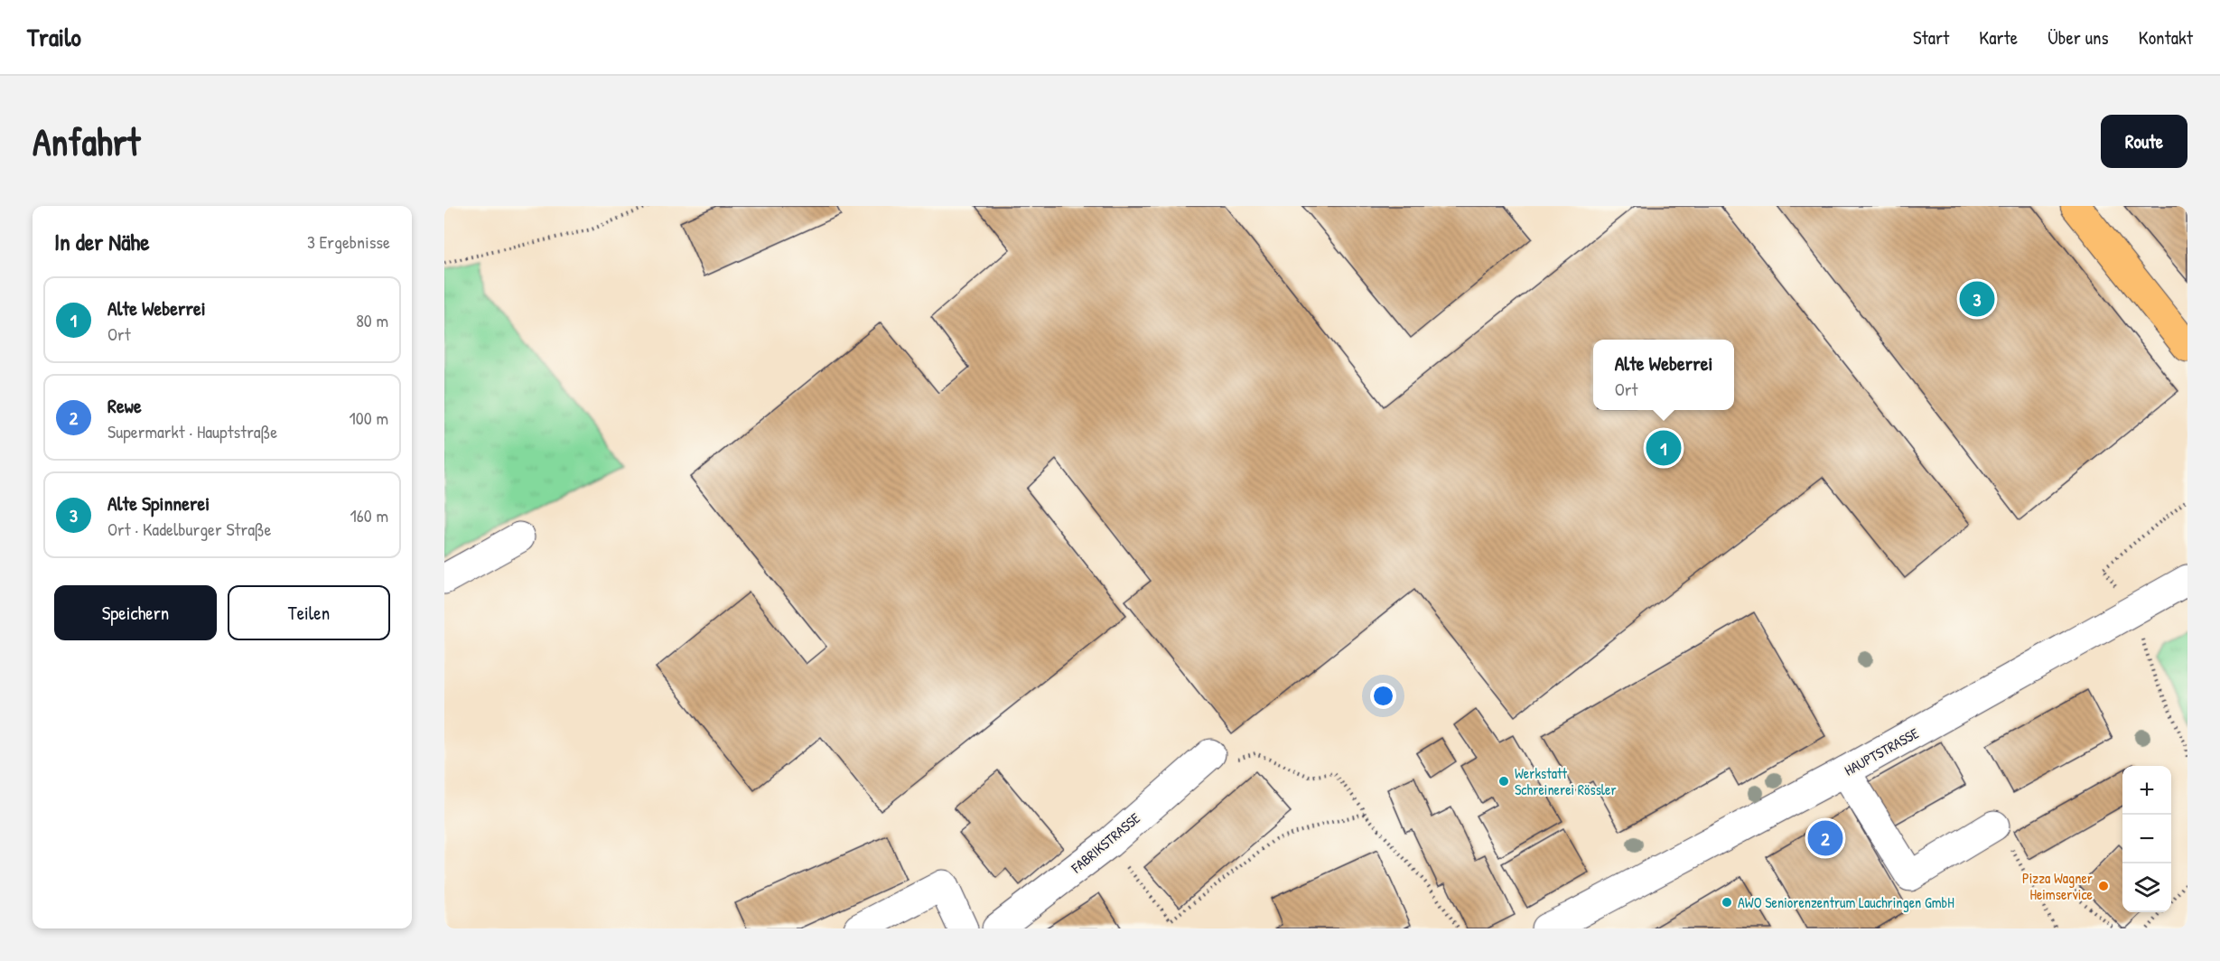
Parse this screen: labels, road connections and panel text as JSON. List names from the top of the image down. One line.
{"streets":{"street":["HAUPTSTRASSE","FABRIKSTRASSE"]},"places":["Werkstatt Schreinerei Rössler","Pizza Wagner Heimservice","AWO Seniorenzentrum Lauchringen GmbH"],"page":{"header":"Trailo","nav":["Start","Karte","Über uns","Kontakt"],"buttons":["Route",["Speichern","Teilen"]],"title":"Anfahrt","heading":["In der Nähe","3 Ergebnisse"],"list":[{"mark":"1","name":"Alte Weberrei","note":"Ort","value":"80 m"},{"mark":"2","name":"Rewe","note":"Supermarkt · Hauptstraße","value":"100 m"},{"mark":"3","name":"Alte Spinnerei","note":"Ort · Kadelburger Straße","value":"160 m"}],"pins":["3","1","2"],"popup":["Alte Weberrei","Ort"],"map_buttons":["+","−"]}}
